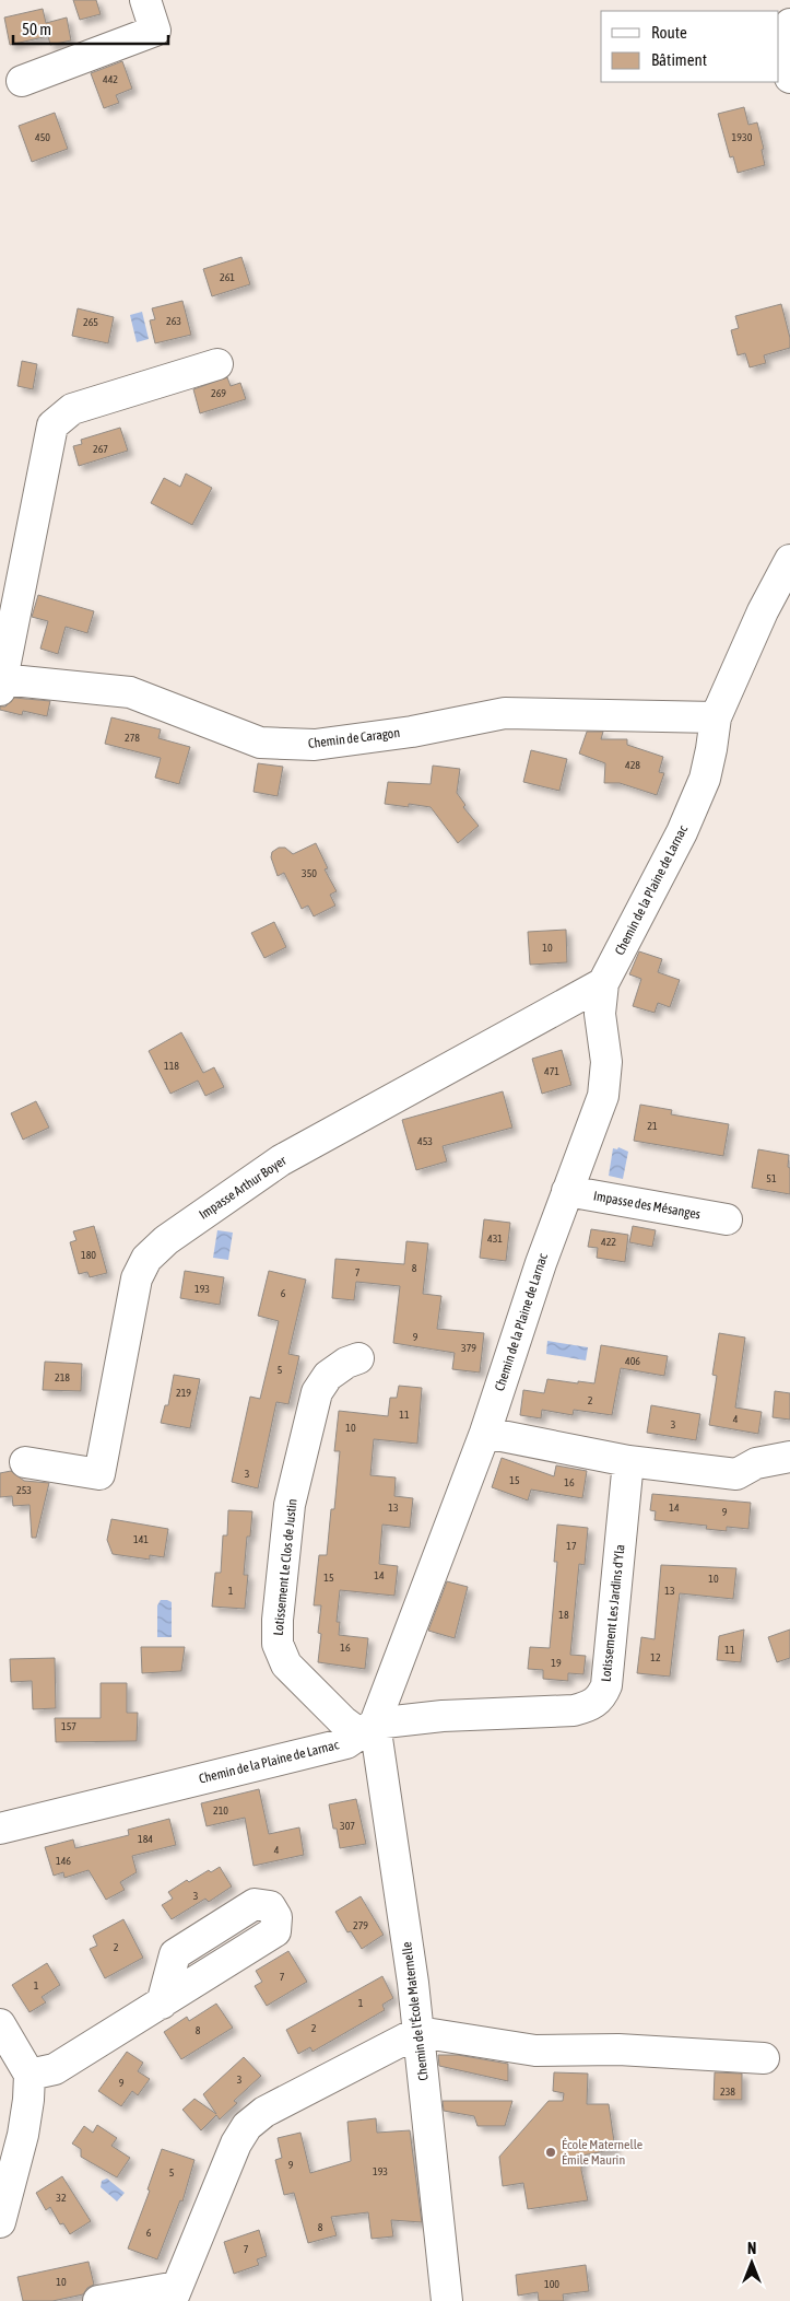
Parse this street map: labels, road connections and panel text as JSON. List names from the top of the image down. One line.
{"streets":{"street":["Chemin de Caragon","Chemin de la Plaine de Larnac","Impasse Arthur Boyer","Impasse des Mésanges","Lotissement Le Clos de Justin","Lotissement Les Jardins d'Yla","Chemin de l'École Maternelle"]},"crossings":[["Chemin de Caragon","Chemin de la Plaine de Larnac"],["Chemin de la Plaine de Larnac","Impasse Arthur Boyer"],["Chemin de la Plaine de Larnac","Impasse des Mésanges"],["Chemin de la Plaine de Larnac","Lotissement Le Clos de Justin"],["Chemin de la Plaine de Larnac","Lotissement Les Jardins d'Yla"],["Chemin de la Plaine de Larnac","Chemin de l'École Maternelle"],["Lotissement Le Clos de Justin","Lotissement Les Jardins d'Yla"],["Lotissement Le Clos de Justin","Chemin de l'École Maternelle"],["Lotissement Les Jardins d'Yla","Chemin de l'École Maternelle"]],"places":["École Maternelle Émile Maurin"],"house_numbers":["442","450","1930","261","263","265","269","267","278","428","350","10","118","471","21","453","51","431","422","180","8","7","193","6","9","379","406","5","218","219","2","11","4","3","10","3","15","16","253","13","14","9","141","17","14","15","10","1","13","18","16","11","12","19","157","210","307","184","4","146","3","279","2","7","1","1","2","8","3","9","238","9","193","5","32","8","6","7","10","100"],"legend":["Route","Bâtiment"],"scale_bar":"50 m","north":"top"}
